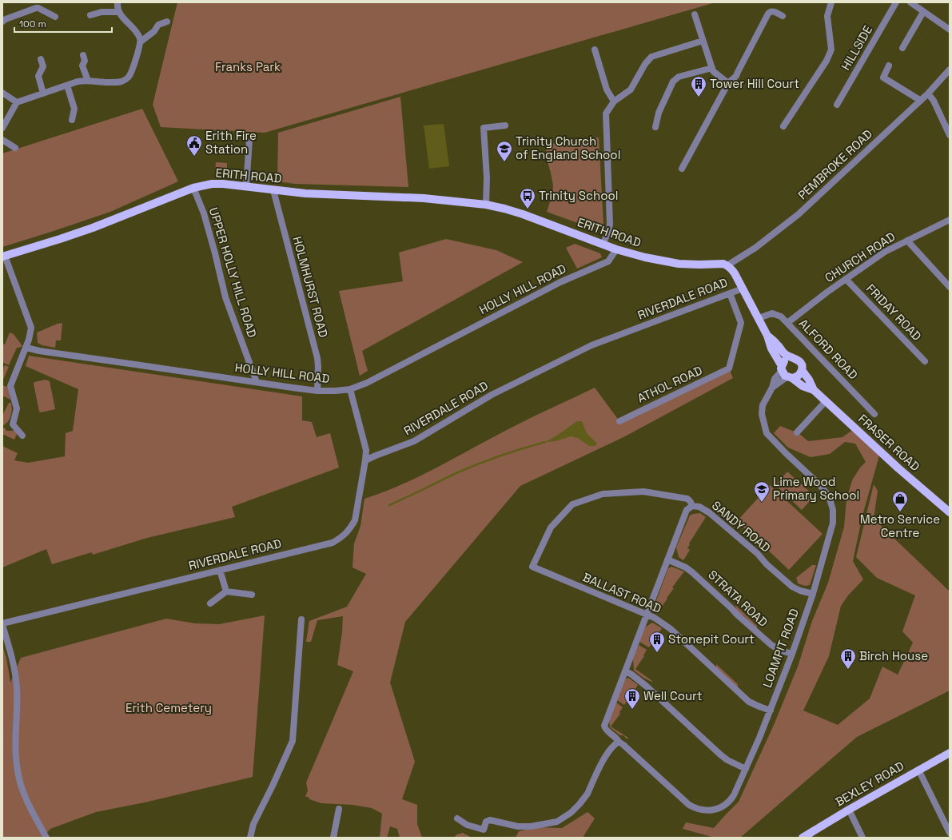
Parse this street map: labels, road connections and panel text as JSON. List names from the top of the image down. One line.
{"streets":{"main road":["ERITH ROAD","FRASER ROAD","BEXLEY ROAD"],"street":["HILLSIDE","PEMBROKE ROAD","CHURCH ROAD","UPPER HOLLY HILL ROAD","HOLMHURST ROAD","HOLLY HILL ROAD","RIVERDALE ROAD","FRIDAY ROAD","ALFORD ROAD","ATHOL ROAD","SANDY ROAD","BALLAST ROAD","STRATA ROAD","LOAMPIT ROAD"]},"crossings":[["PEMBROKE ROAD","ERITH ROAD"],["PEMBROKE ROAD","FRASER ROAD"],["ERITH ROAD","UPPER HOLLY HILL ROAD"],["ERITH ROAD","HOLMHURST ROAD"],["ERITH ROAD","HOLLY HILL ROAD"],["ERITH ROAD","FRASER ROAD"],["CHURCH ROAD","FRIDAY ROAD"],["CHURCH ROAD","ALFORD ROAD"],["UPPER HOLLY HILL ROAD","HOLLY HILL ROAD"],["HOLMHURST ROAD","HOLLY HILL ROAD"],["RIVERDALE ROAD","ATHOL ROAD"],["RIVERDALE ROAD","FRASER ROAD"],["ALFORD ROAD","FRASER ROAD"],["FRASER ROAD","LOAMPIT ROAD"],["SANDY ROAD","BALLAST ROAD"],["SANDY ROAD","LOAMPIT ROAD"],["BALLAST ROAD","LOAMPIT ROAD"],["STRATA ROAD","LOAMPIT ROAD"]],"parks":["Franks Park","Erith Cemetery"],"places":{"building":["Tower Hill Court","Stonepit Court","Birch House","Well Court"],"public building":["Erith Fire Station"],"school or university":["Trinity Church of England School","Lime Wood Primary School"],"bus stop":["Trinity School"],"shop":["Metro Service Centre"]},"scale_bar":"100 m"}
